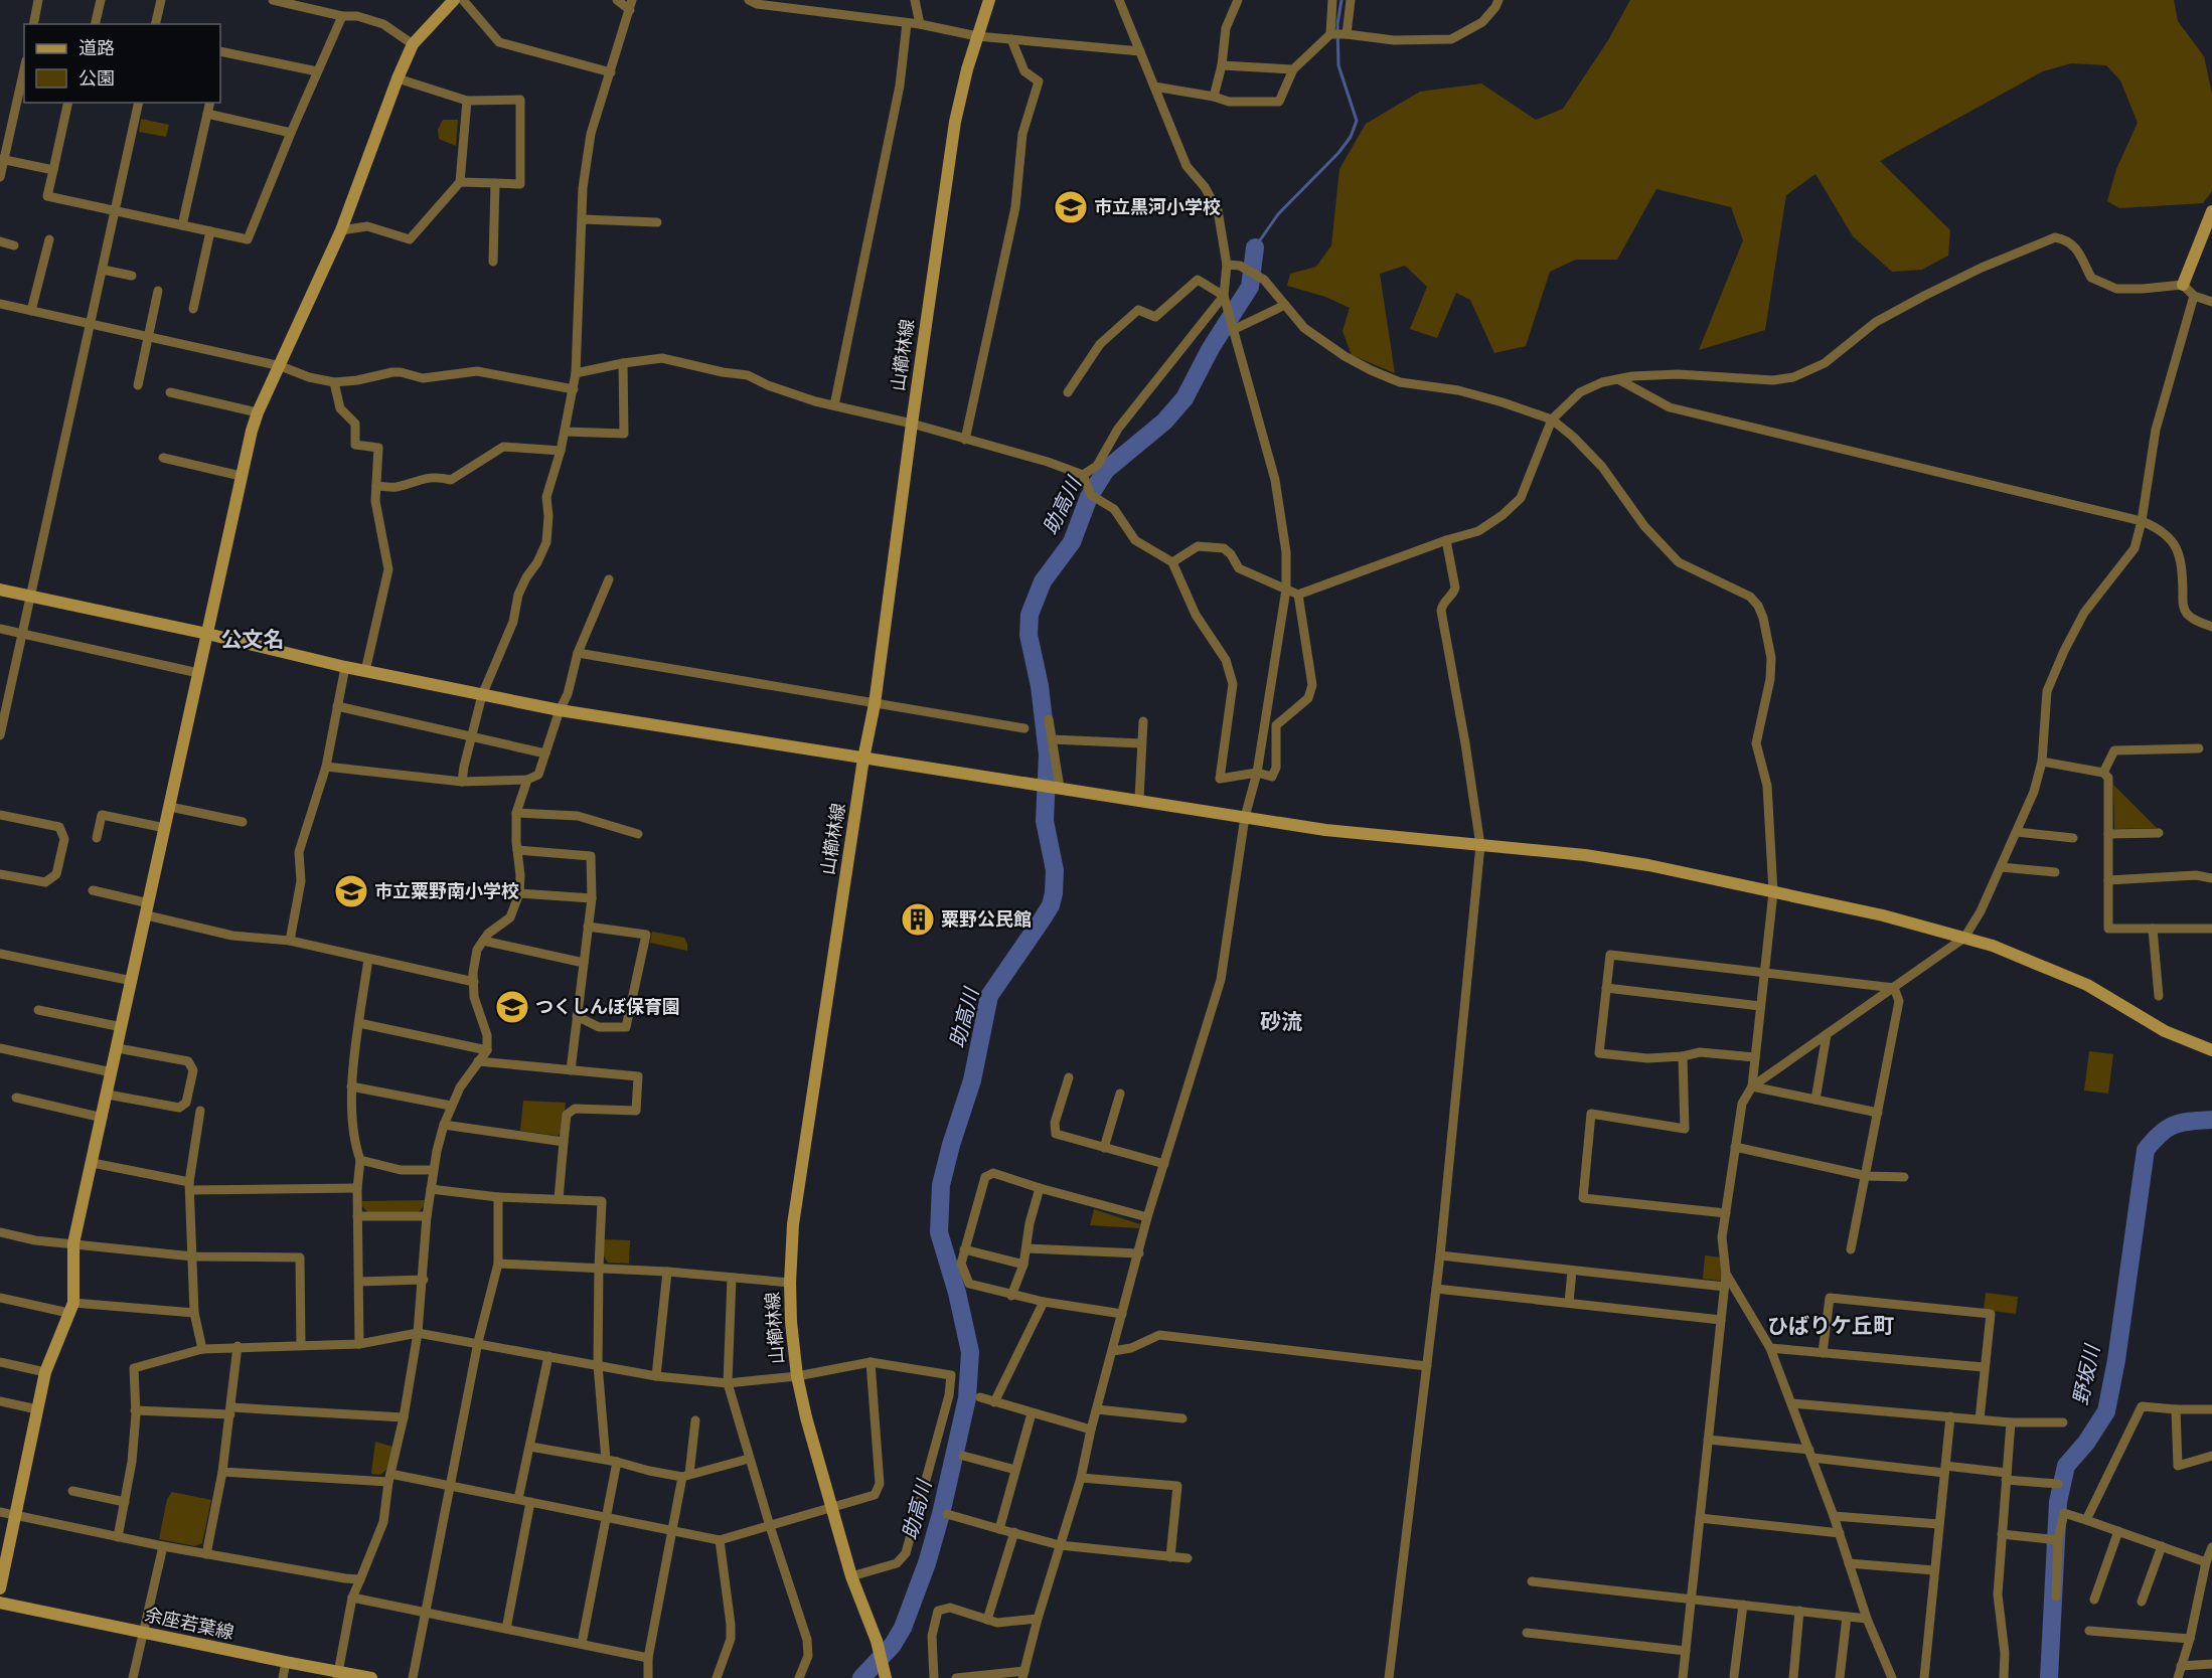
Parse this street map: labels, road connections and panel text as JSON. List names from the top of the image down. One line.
{"streets":{"street":["山櫛林線","余座若葉線"]},"districts":["公文名","砂流","ひばりケ丘町"],"water":["助高川","野坂川"],"places":{"school or university":["市立黒河小学校","市立粟野南小学校","つくしんぼ保育園"],"building":["粟野公民館"]},"legend":["道路","公園"]}
